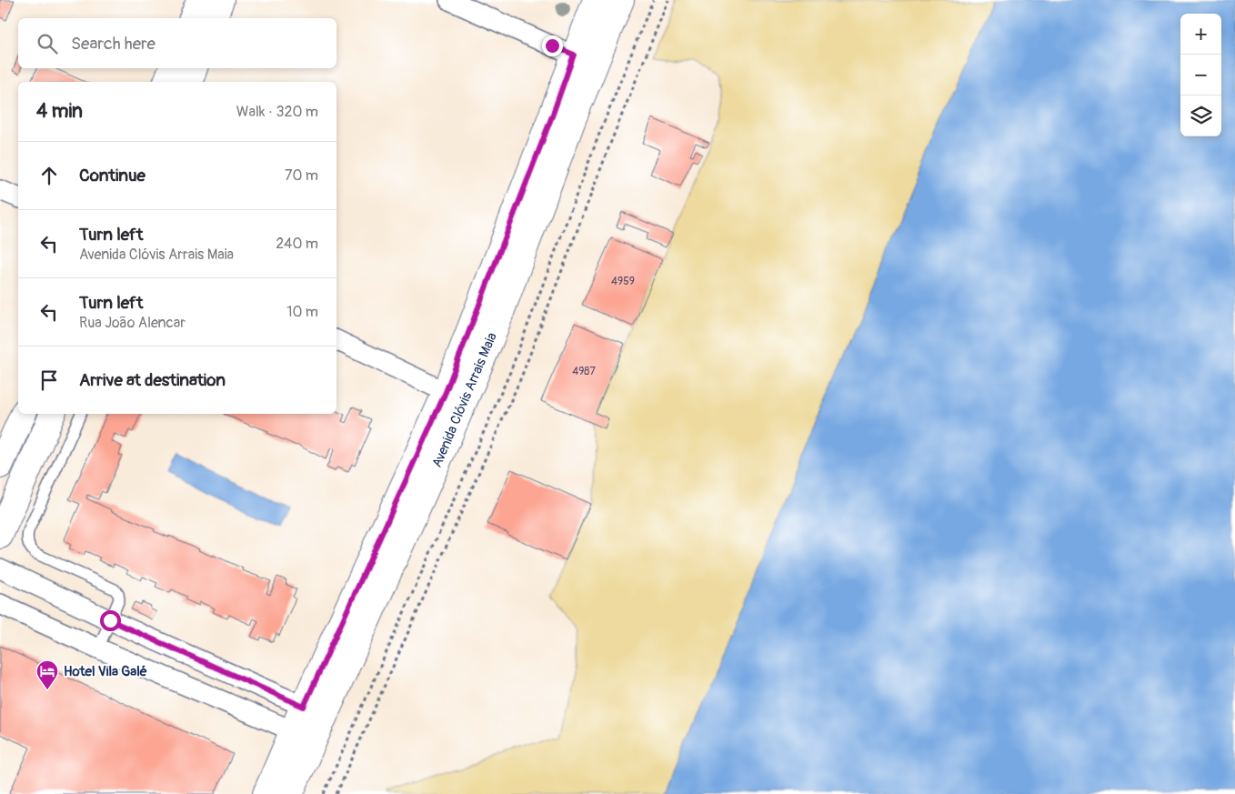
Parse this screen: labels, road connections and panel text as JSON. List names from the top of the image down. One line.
{"streets":{"main road":["Avenida Clóvis Arrais Maia"]},"places":{"hotel":["Hotel Vila Galé"]},"house_numbers":["4959","4987"],"page":{"map_buttons":["+","−"],"search":"Search here","heading":["4 min","Walk · 320 m"],"list":[["Continue","70 m"],["Turn left","Avenida Clóvis Arrais Maia","240 m"],["Turn left","Rua João Alencar","10 m"],"Arrive at destination"]}}
